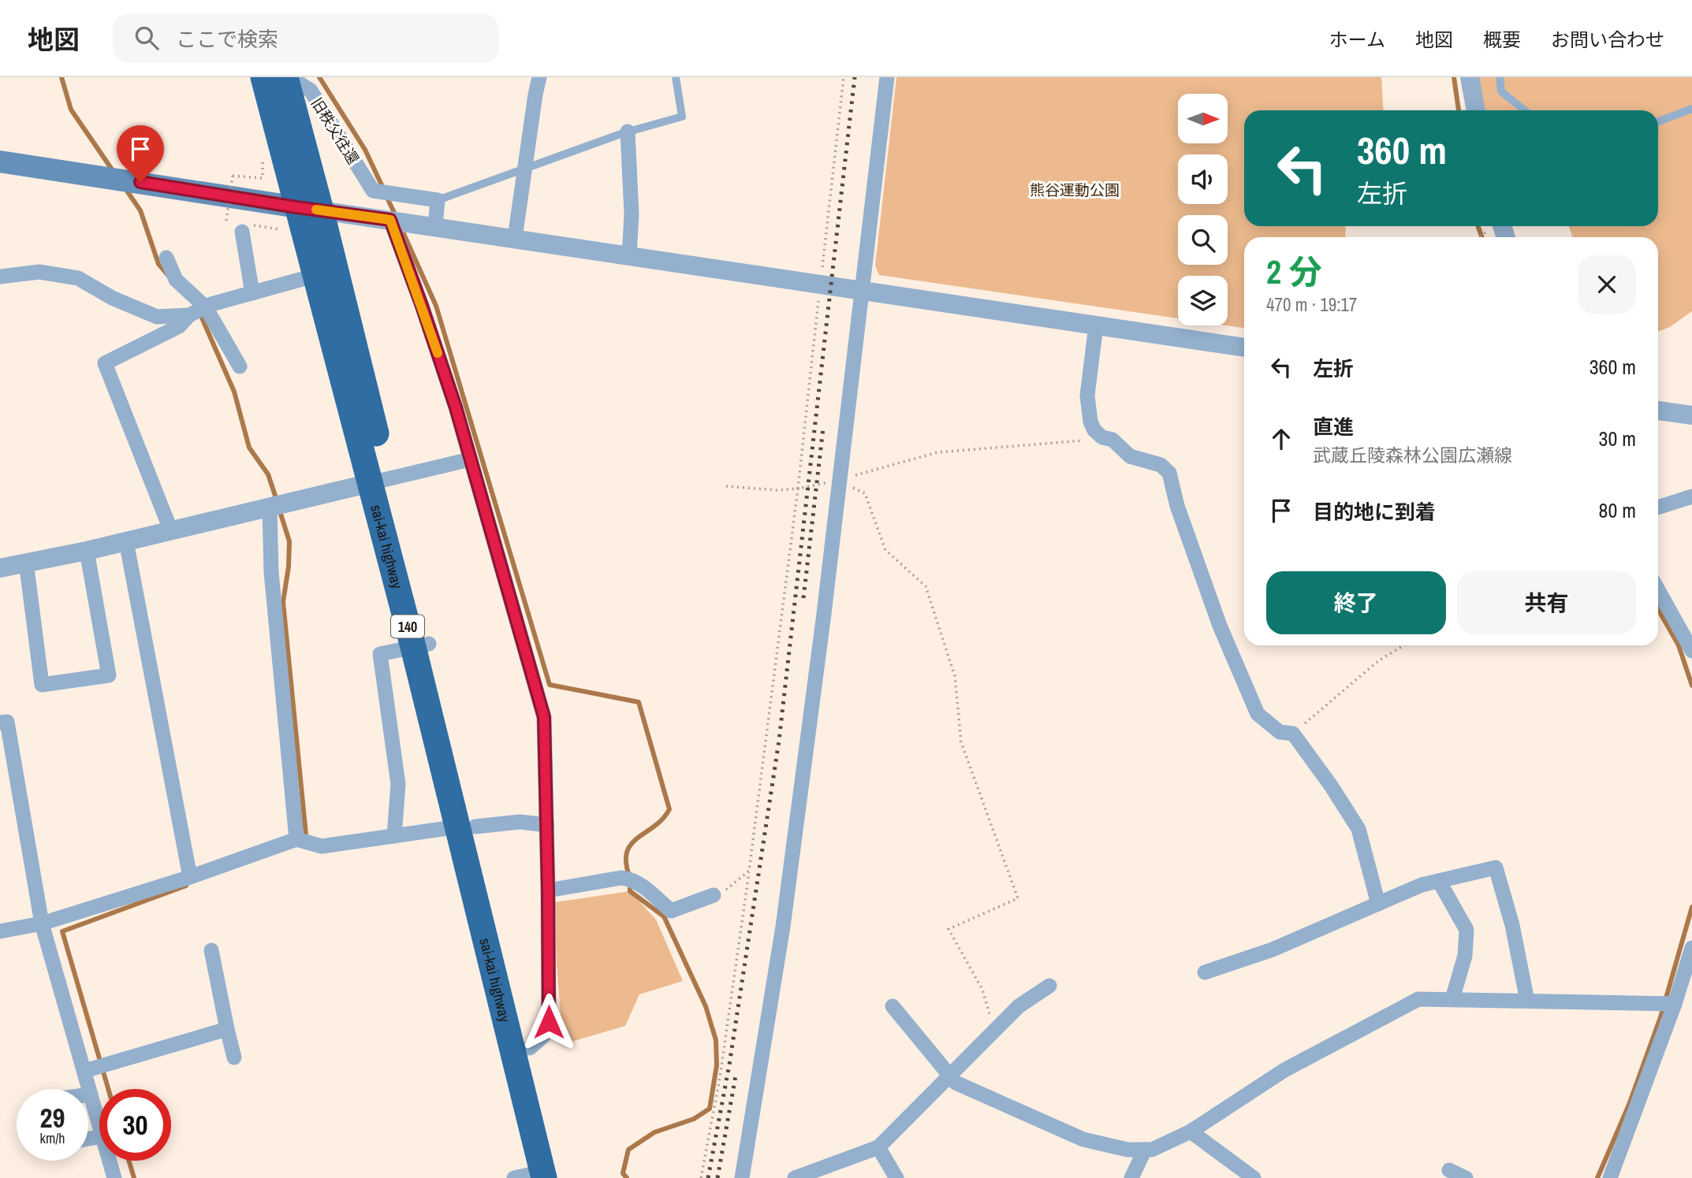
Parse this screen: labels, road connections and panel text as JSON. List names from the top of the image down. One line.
{"streets":{"highway":["sai-kai highway","140"],"street":["旧秩父往還"]},"parks":["熊谷運動公園"],"north":"right","page":{"header":"地図","search":"ここで検索","nav":["ホーム","地図","概要","お問い合わせ"],"turn":["360 m","左折"],"heading":["2 分","470 m · 19:17"],"list":[{"name":"左折","value":"360 m"},{"name":"直進","note":"武蔵丘陵森林公園広瀬線","value":"30 m"},{"name":"目的地に到着","value":"80 m"}],"buttons":["終了","共有"],"speed":"29 km/h","limit":"30"}}
